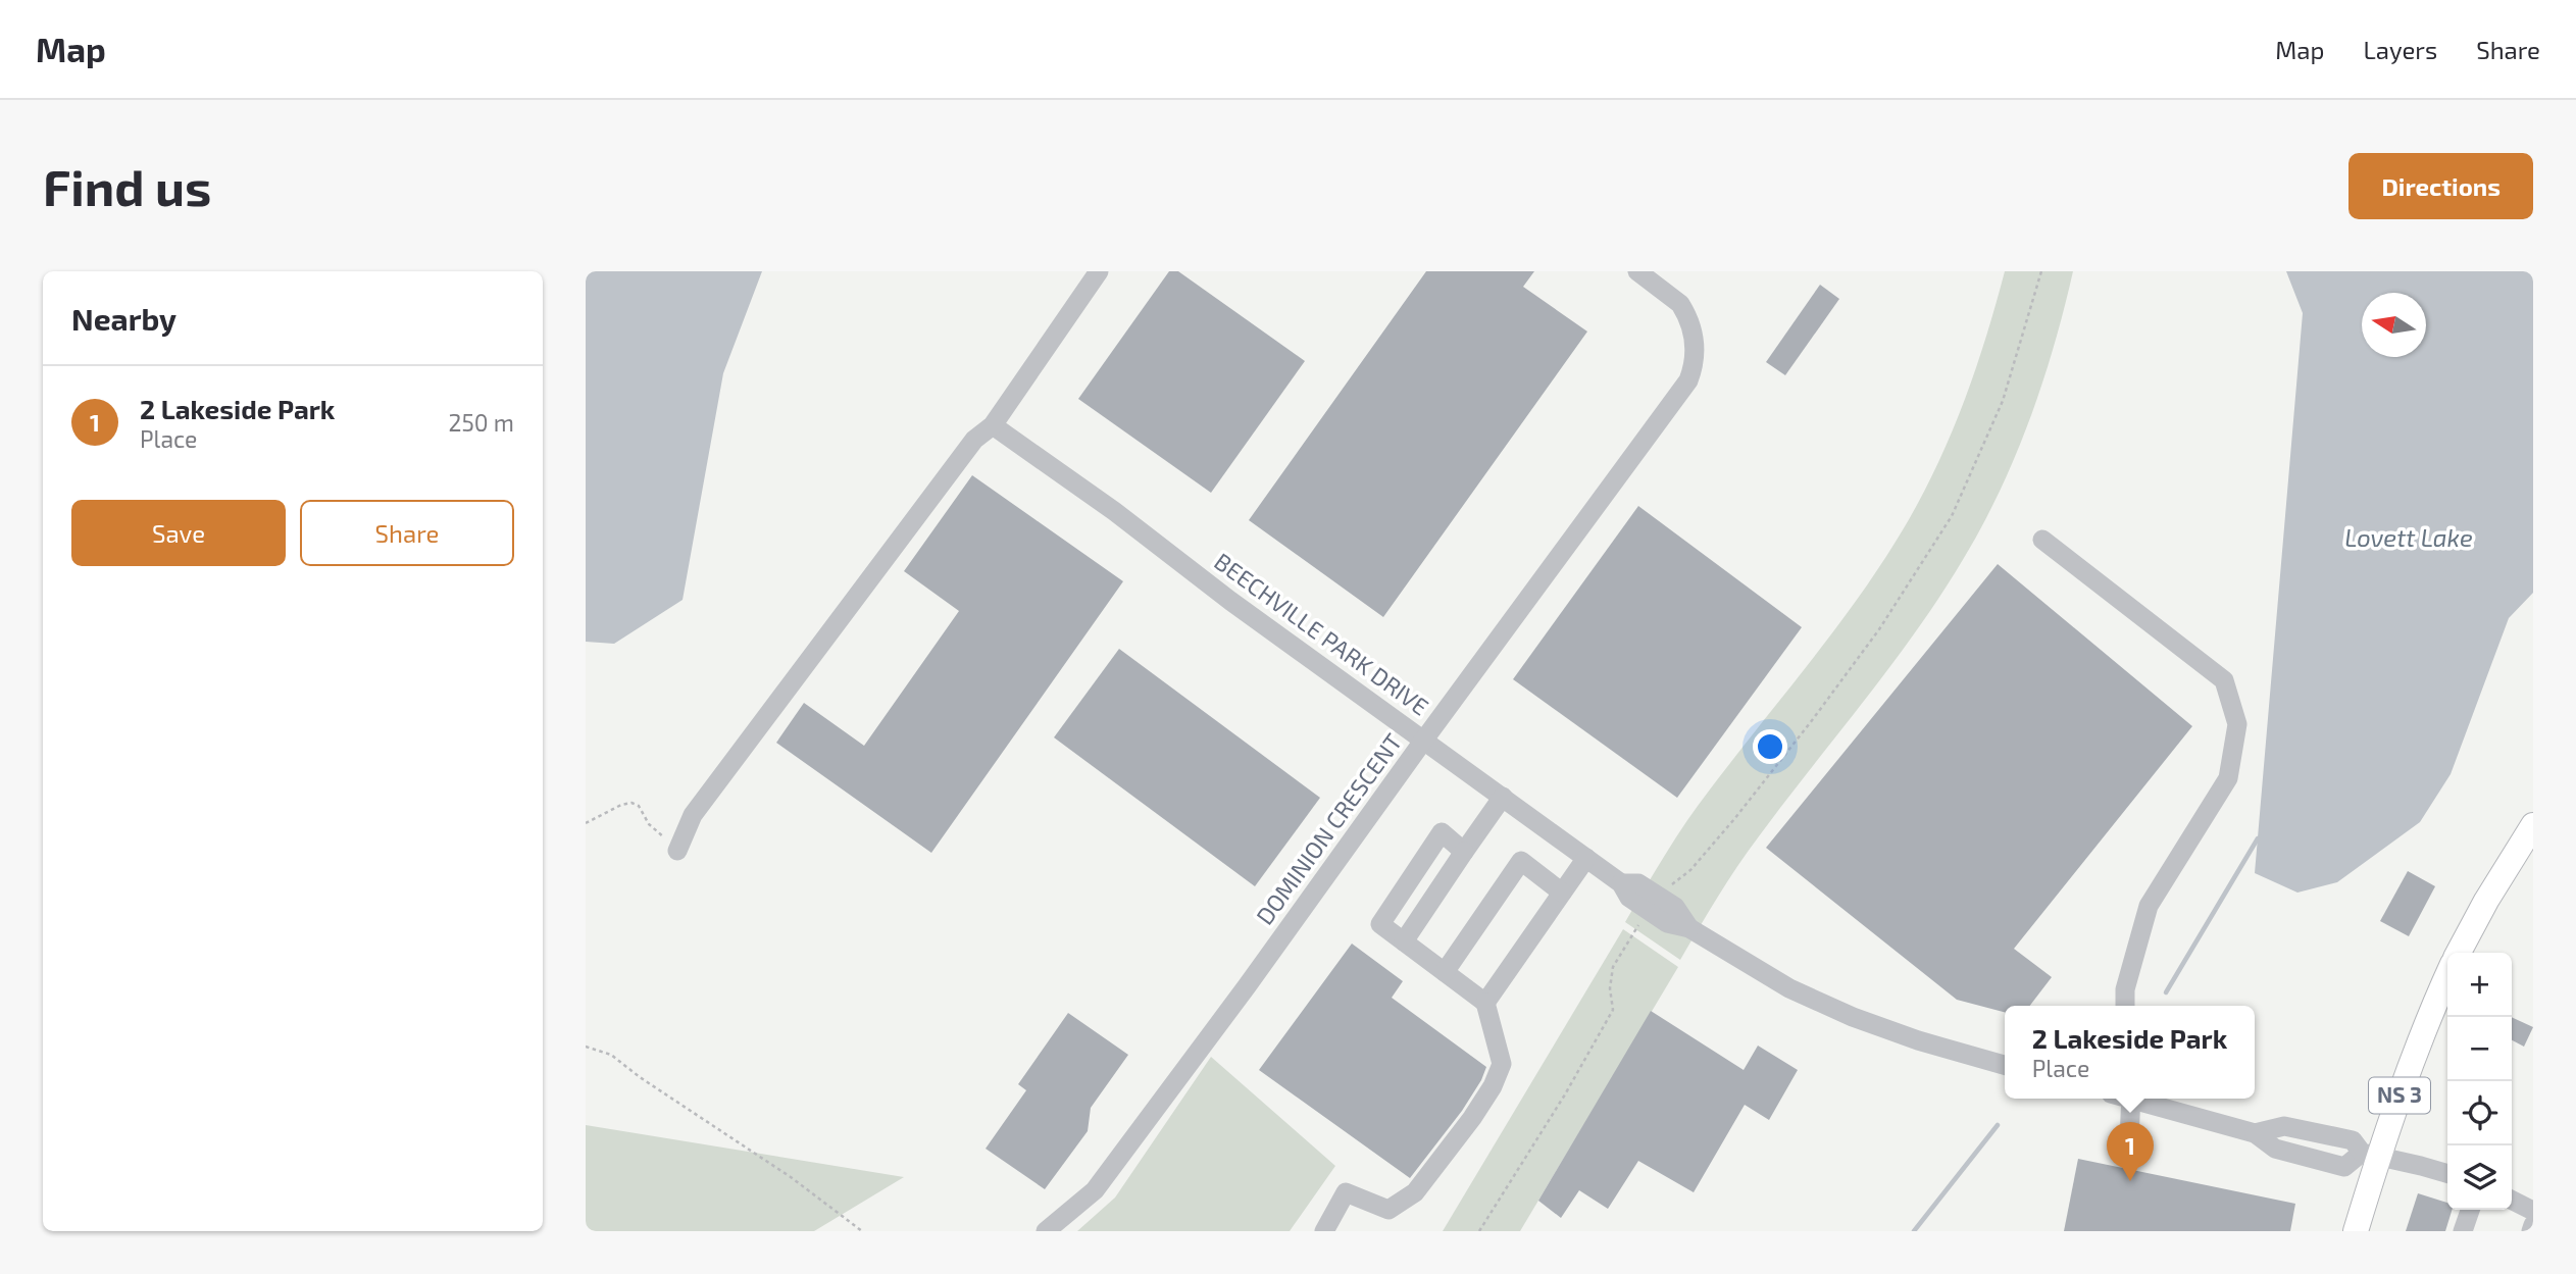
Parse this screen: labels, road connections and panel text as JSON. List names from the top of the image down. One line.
{"streets":{"main road":["NS 3"],"street":["BEECHVILLE PARK DRIVE","DOMINION CRESCENT"]},"crossings":[["BEECHVILLE PARK DRIVE","DOMINION CRESCENT"]],"water":["Lovett Lake"],"north":"left","page":{"header":"Map","nav":["Map","Layers","Share"],"buttons":["Directions",["Save","Share"]],"title":"Find us","heading":"Nearby","list":[{"mark":"1","name":"2 Lakeside Park","note":"Place","value":"250 m"}],"map_buttons":["+","−"],"popup":["2 Lakeside Park","Place"],"pins":"1"}}
